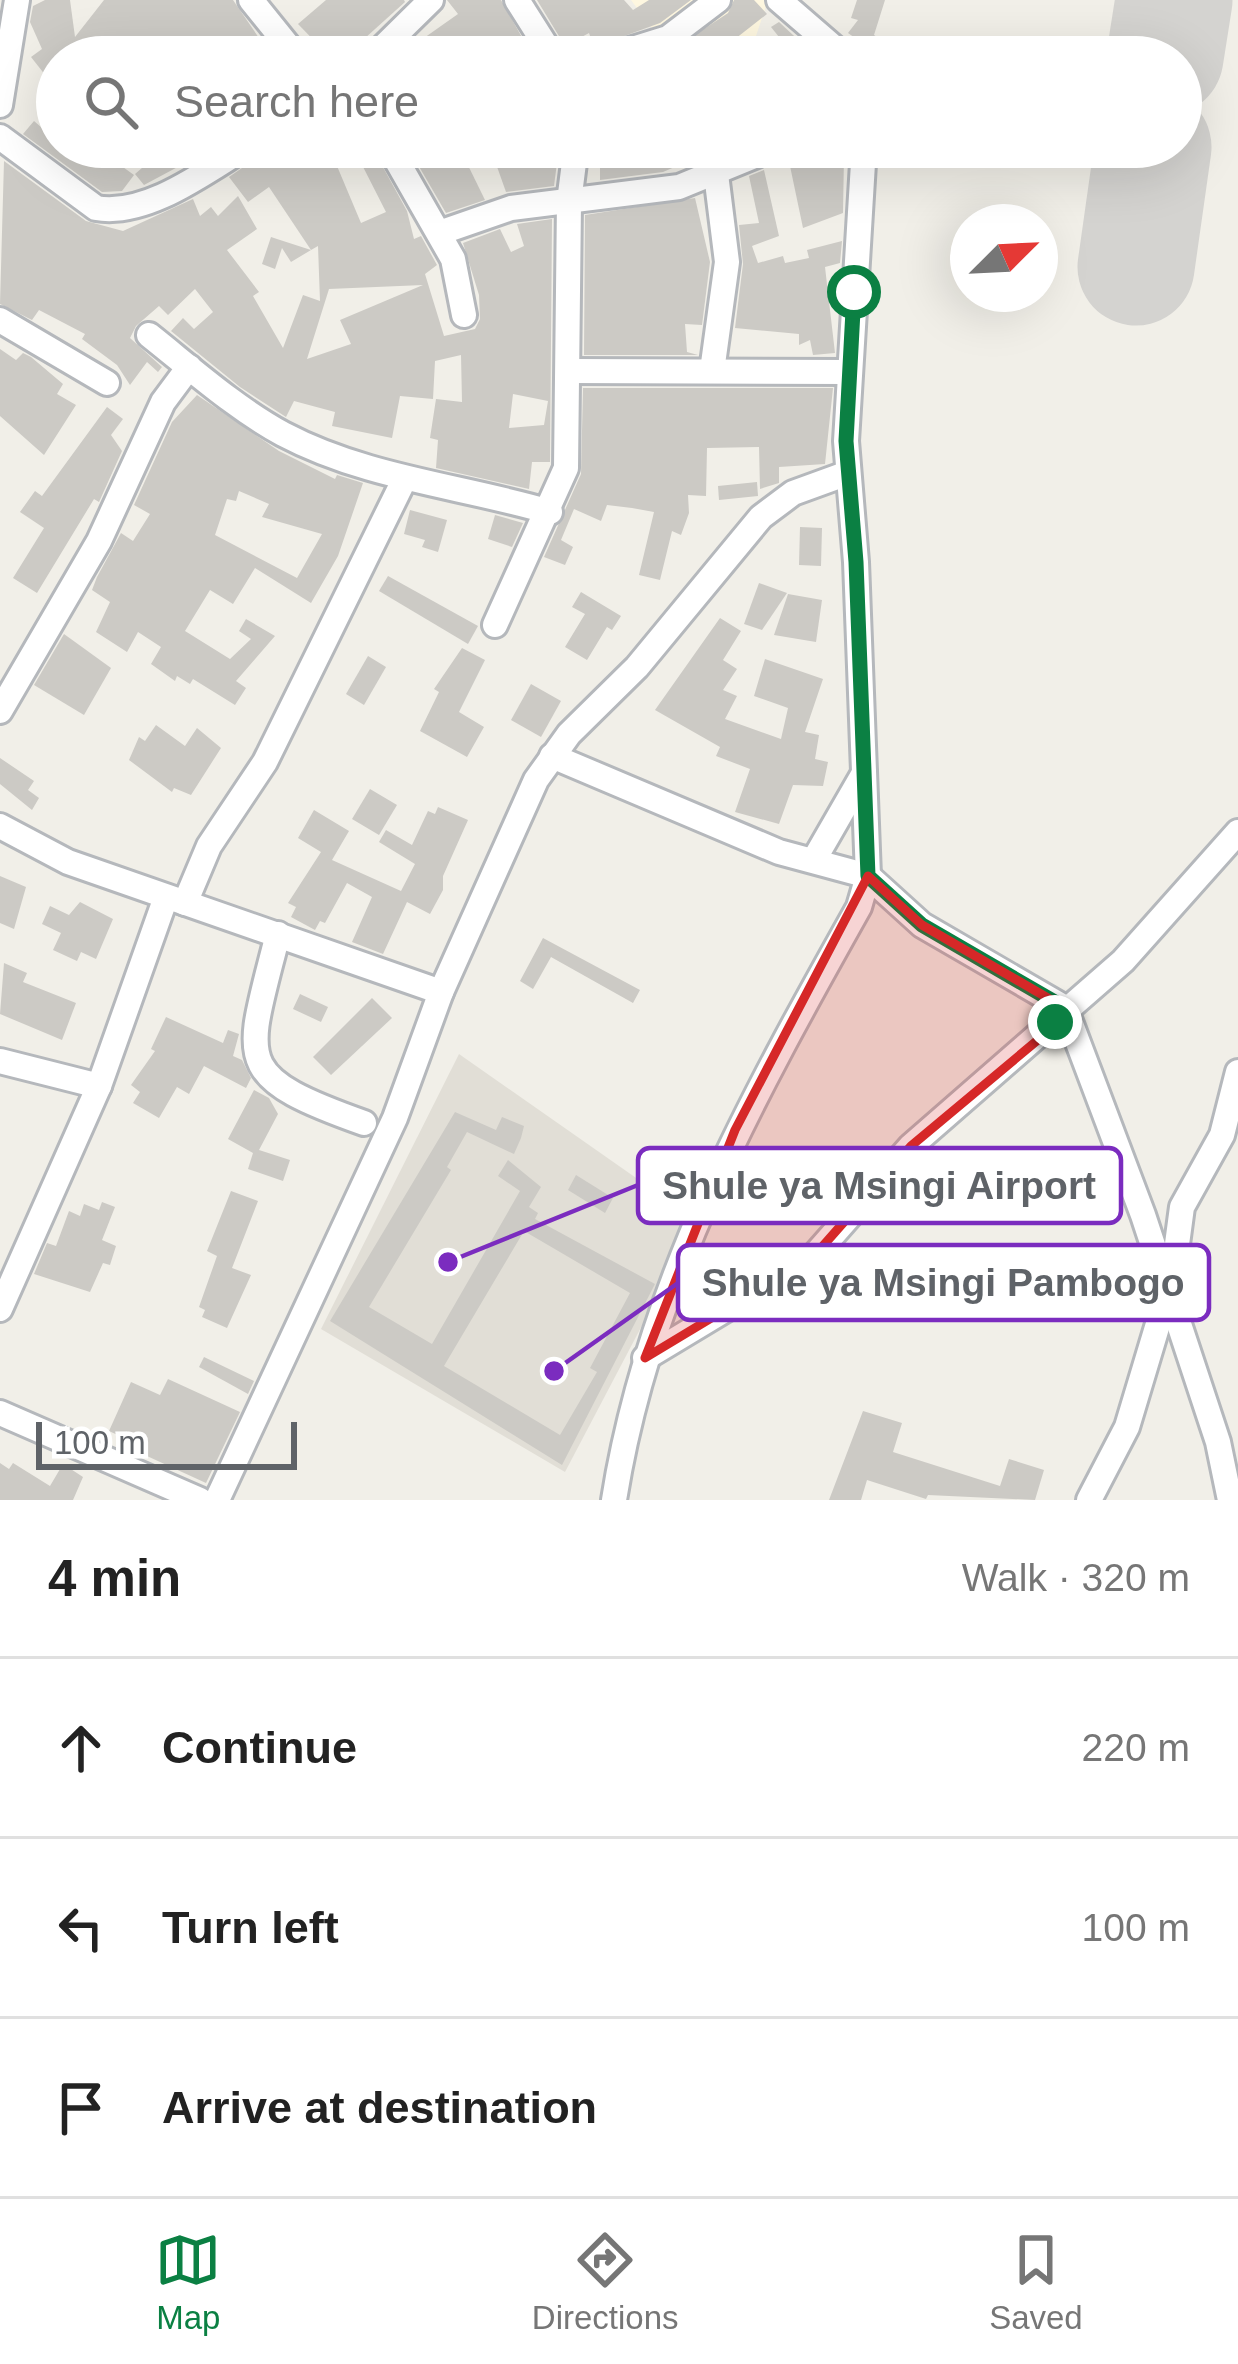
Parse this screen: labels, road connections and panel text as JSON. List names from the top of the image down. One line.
{"places":["Shule ya Msingi Airport","Shule ya Msingi Pambogo"],"scale_bar":"100 m","north":"top right","page":{"search":"Search here","scale":"100 m","heading":["4 min","Walk · 320 m"],"list":[["Continue","220 m"],["Turn left","100 m"],"Arrive at destination"],"nav":["Map","Directions","Saved"]}}
